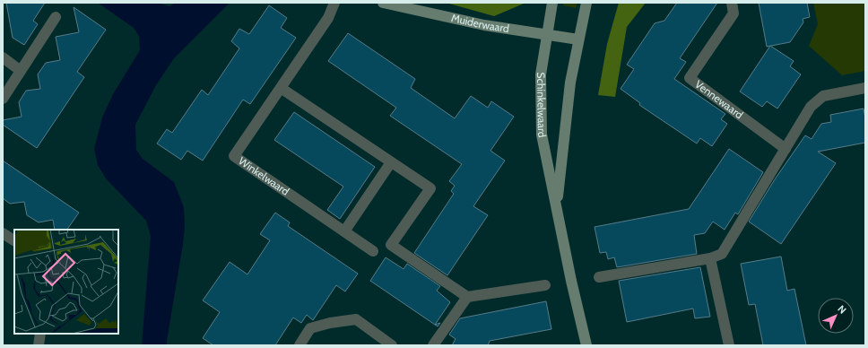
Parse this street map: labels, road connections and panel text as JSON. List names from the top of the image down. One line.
{"streets":{"street":["Muiderwaard","Vennewaard","Schinkelwaard","Winkelwaard"]},"crossings":[["Muiderwaard","Schinkelwaard"]],"north":"top right"}
